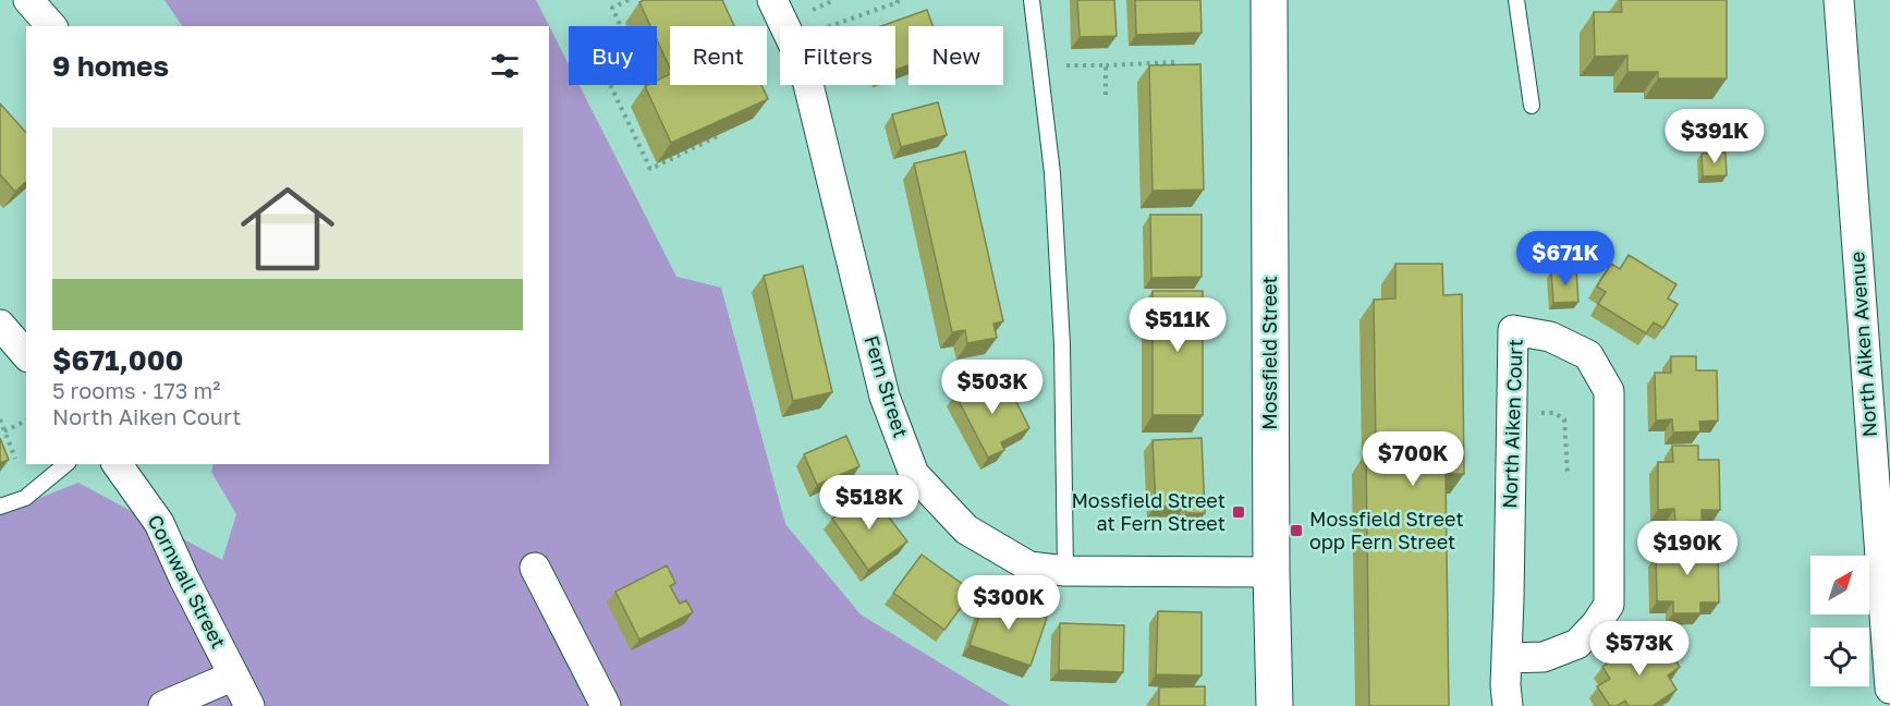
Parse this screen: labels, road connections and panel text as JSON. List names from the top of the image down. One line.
{"streets":{"street":["North Aiken Avenue","Mossfield Street","Fern Street","North Aiken Court","Cornwall Street"]},"crossings":[["Mossfield Street","Fern Street"]],"places":{"transit":["Mossfield Street at Fern Street","Mossfield Street opp Fern Street"]},"north":"top right","page":{"chip":["Buy","Rent","Filters","New"],"heading":"9 homes","list":[{"name":"$671,000","note":"5 rooms · 173 m² · North Aiken Court"}],"price":["$391K","$671K","$511K","$503K","$700K","$518K","$190K","$300K","$573K"]}}
